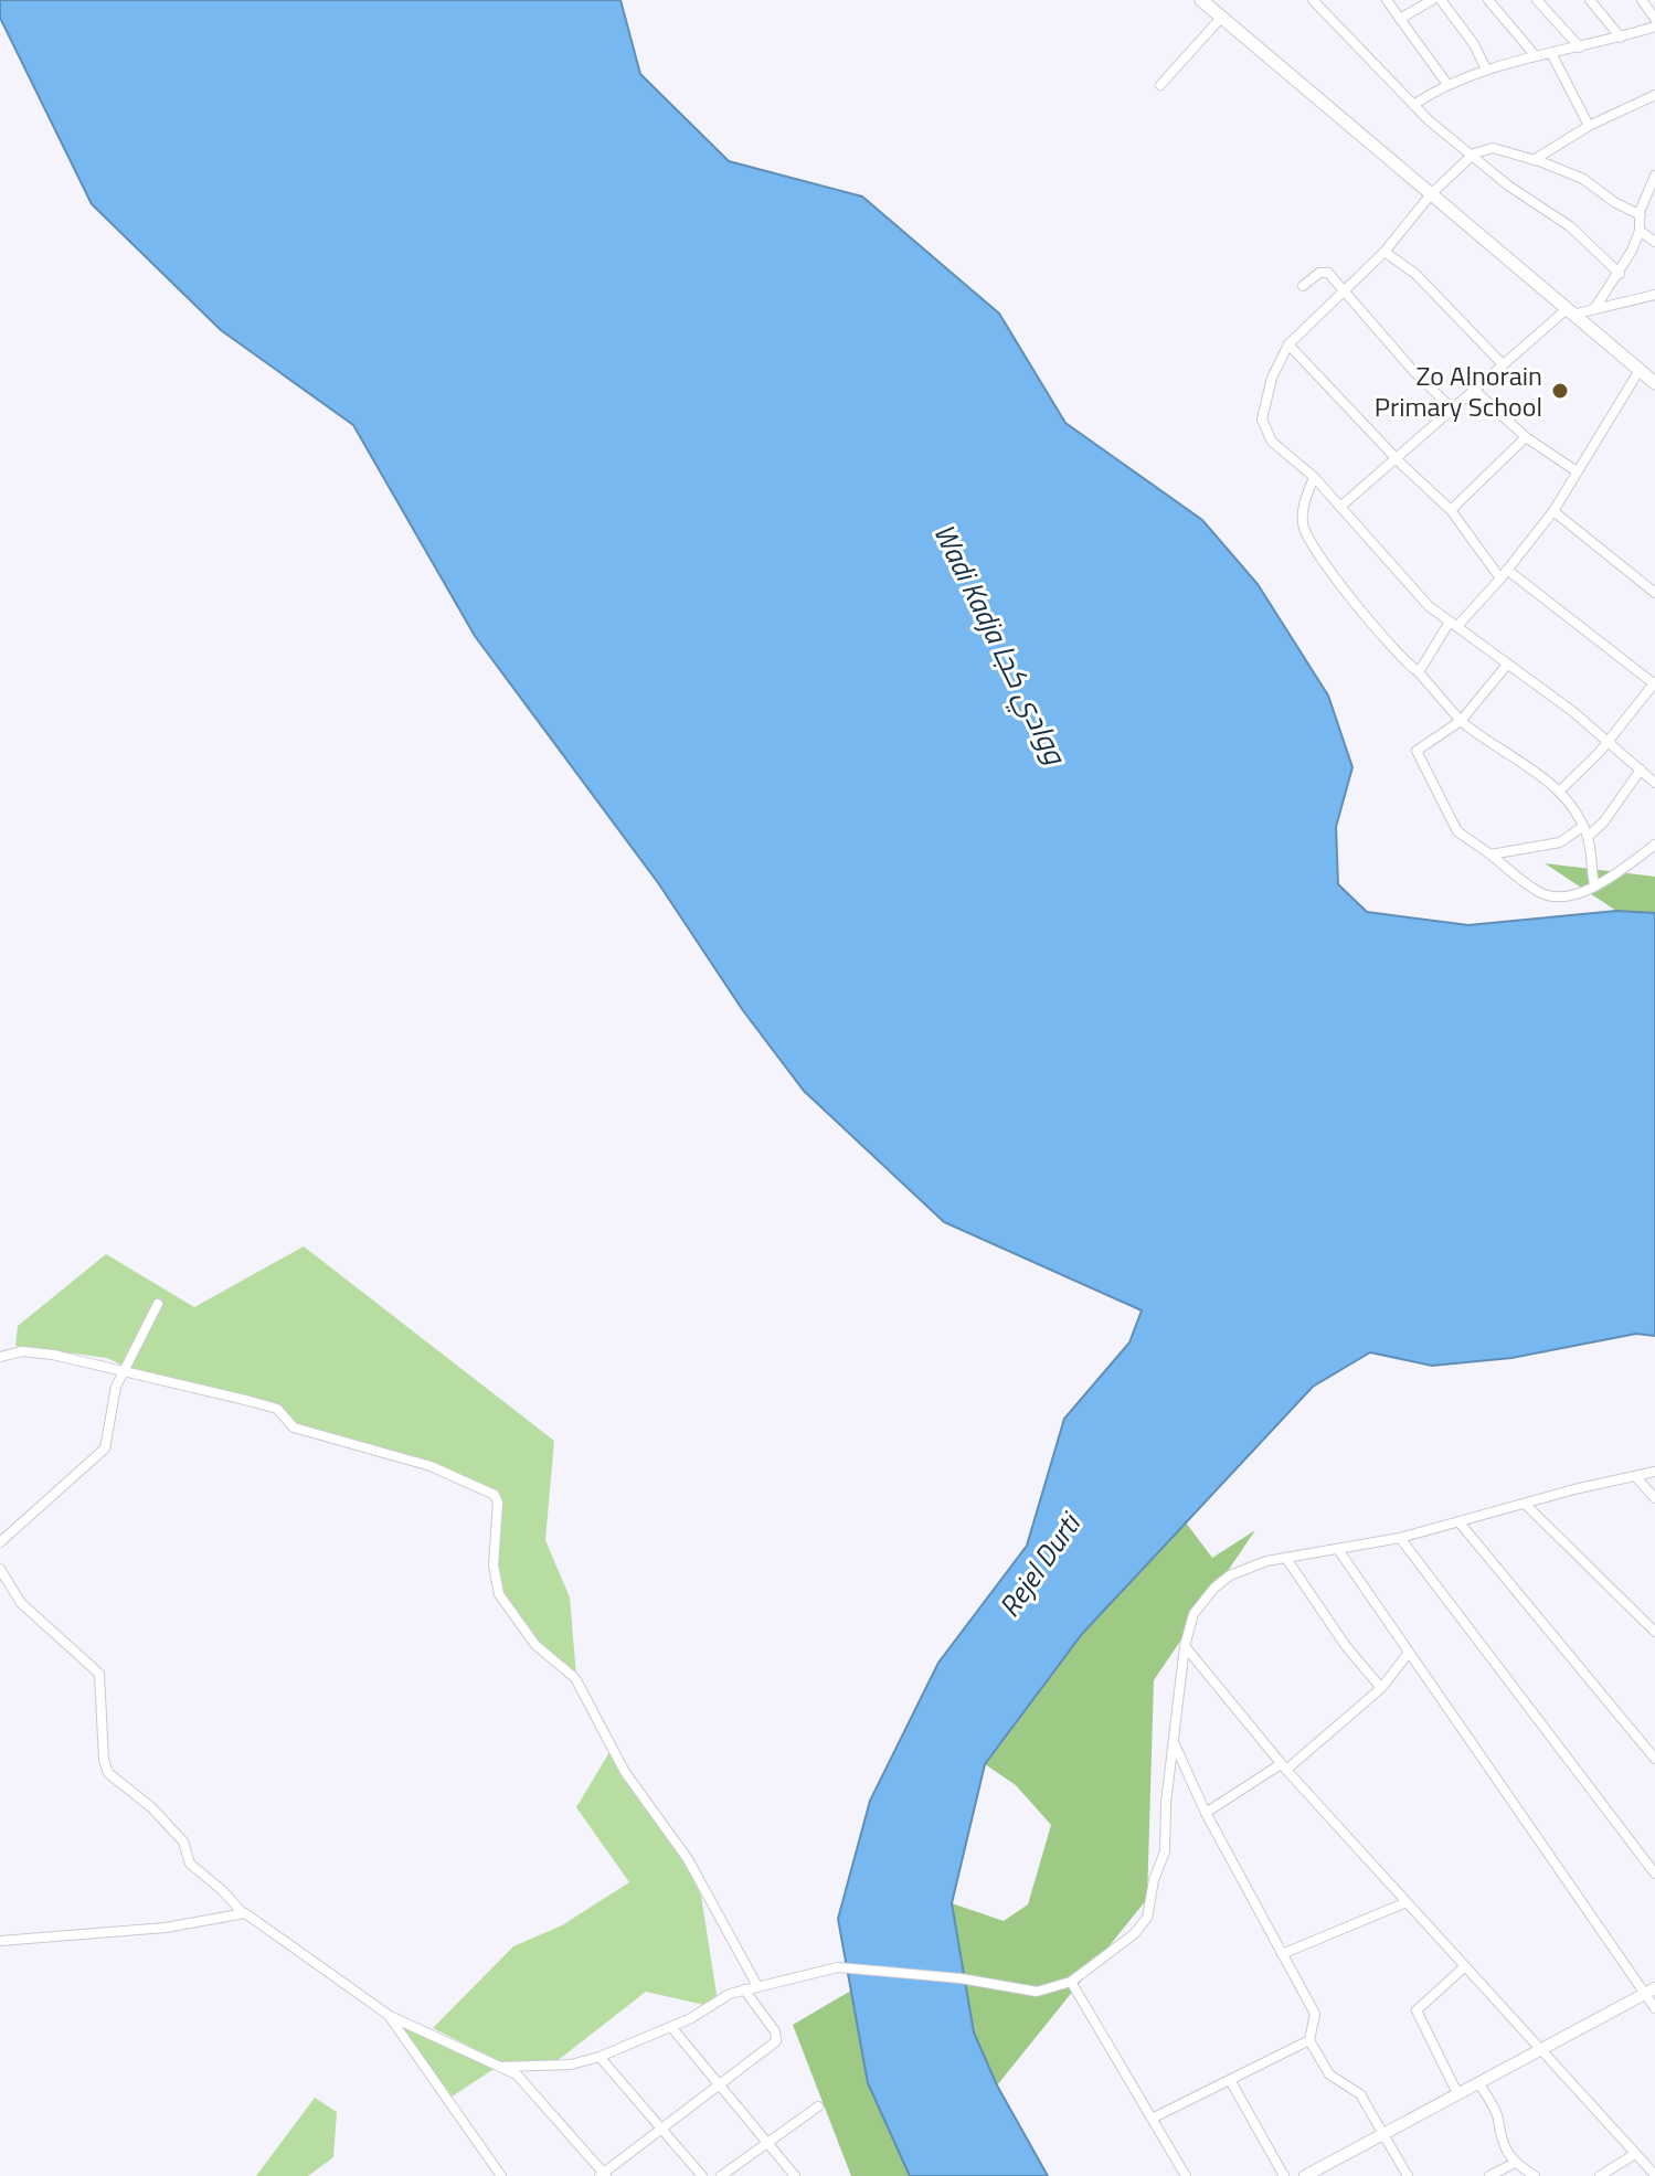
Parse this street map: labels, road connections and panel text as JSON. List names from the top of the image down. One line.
{"water":["Wadi Kadja ووادي كجا","Rejel Durti"],"places":["Zo Alnorain Primary School"]}
